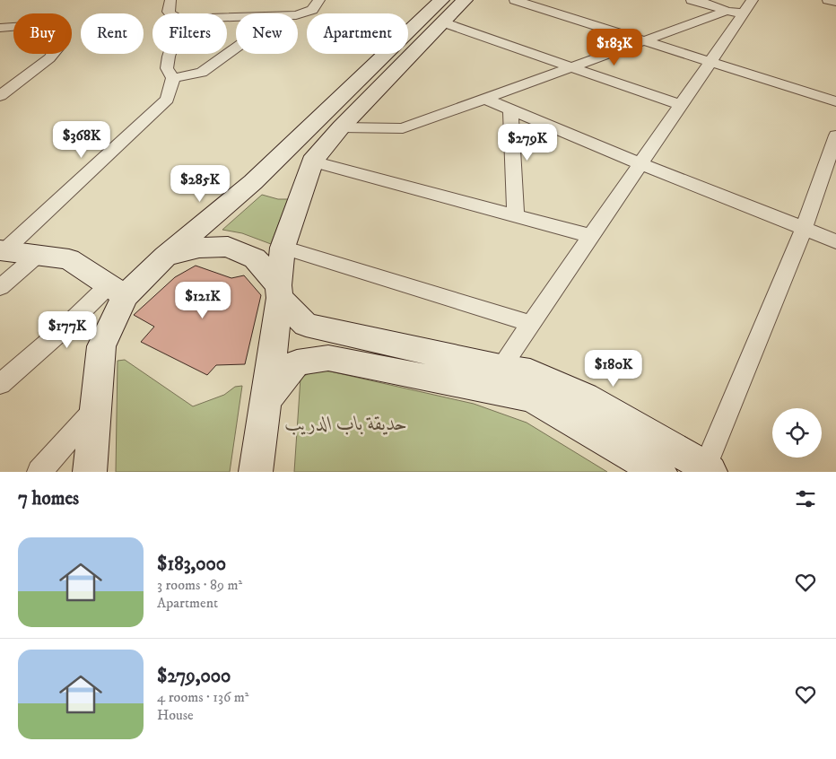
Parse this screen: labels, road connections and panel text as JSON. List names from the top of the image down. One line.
{"parks":["حديقة باب الدريب"],"page":{"chip":["Buy","Rent","Filters","New","Apartment"],"price":["$183K","$368K","$279K","$285K","$121K","$177K","$180K"],"heading":"7 homes","list":[{"name":"$183,000","note":"3 rooms · 89 m² · Apartment"},{"name":"$279,000","note":"4 rooms · 136 m² · House"}]}}
